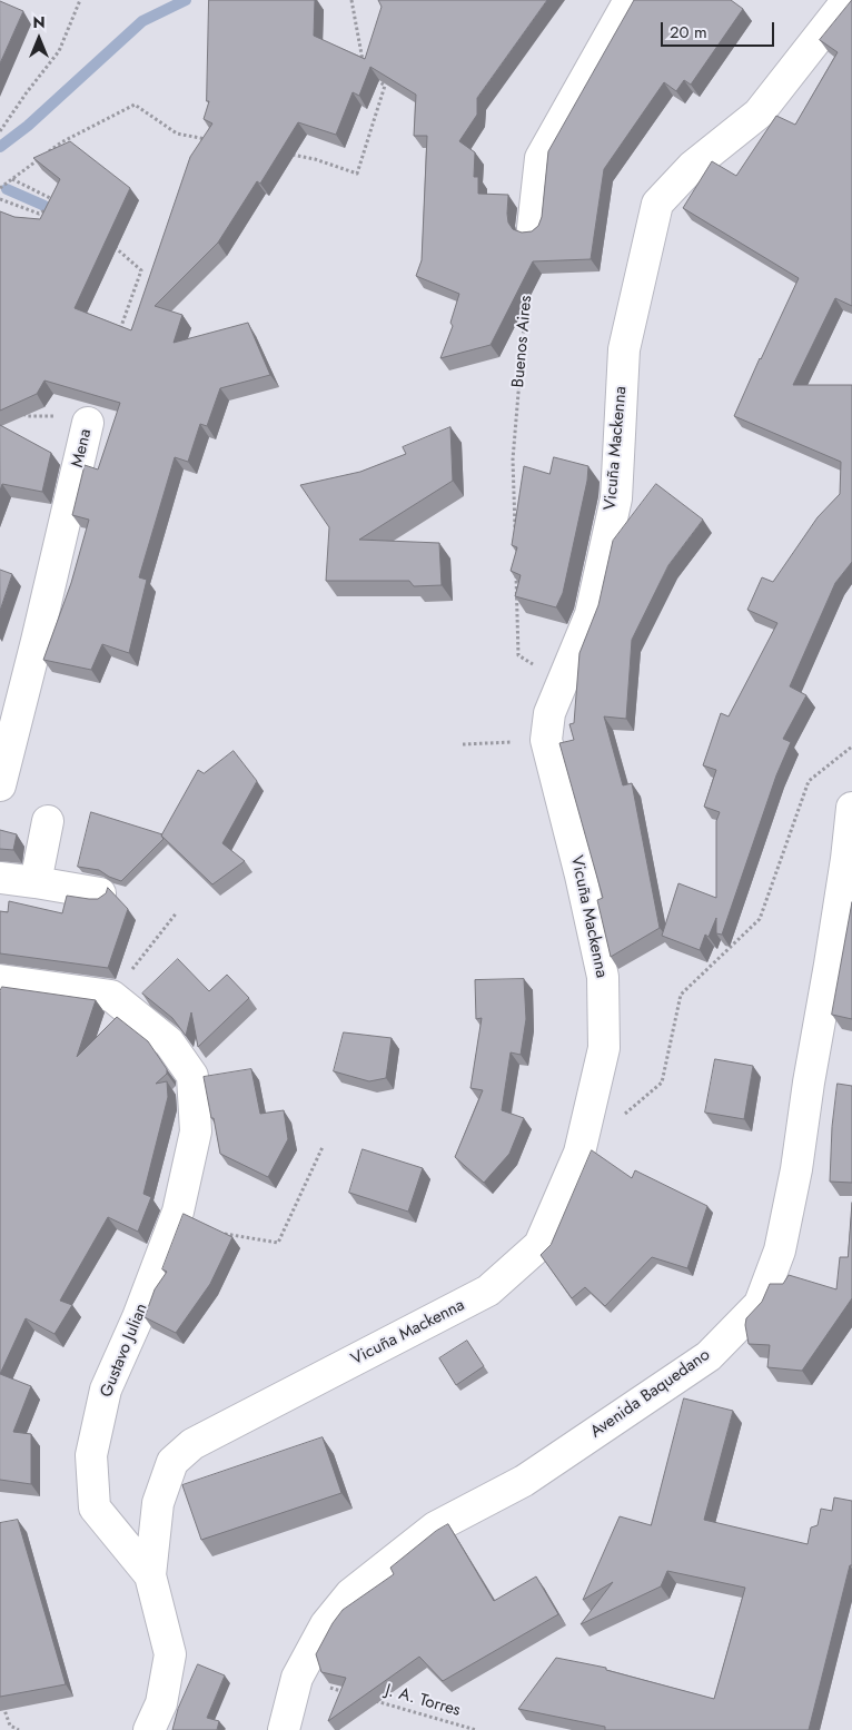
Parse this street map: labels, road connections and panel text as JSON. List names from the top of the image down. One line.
{"streets":{"street":["Mena","Vicuña Mackenna","Gustavo Julian","Avenida Baquedano"],"path":["Buenos Aires","J. A. Torres"]},"crossings":[["Vicuña Mackenna","Gustavo Julian"]],"scale_bar":"20 m","north":"top"}
